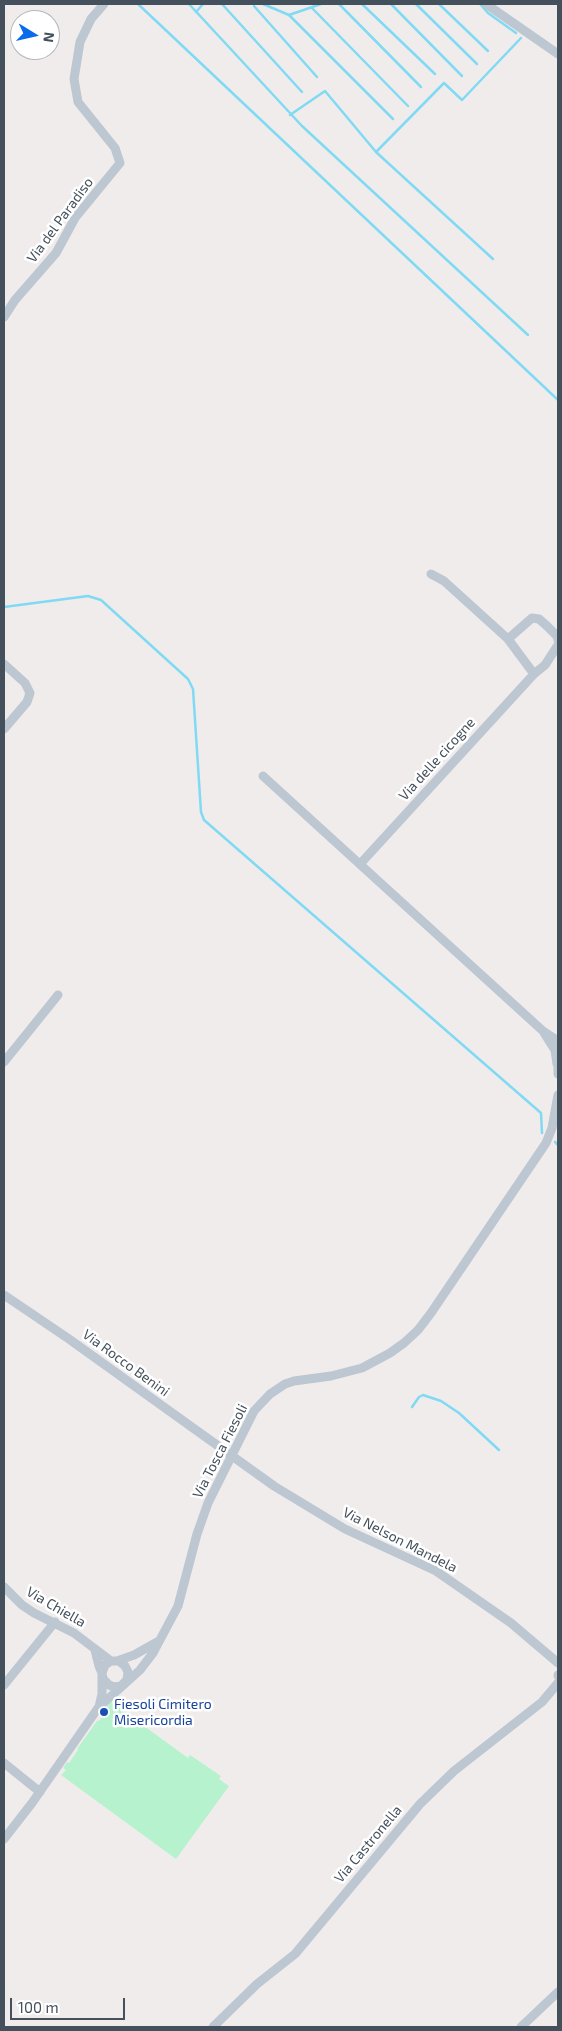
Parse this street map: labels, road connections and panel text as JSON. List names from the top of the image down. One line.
{"streets":{"street":["Via del Paradiso","Via delle cicogne","Via Rocco Benini","Via Tosca Fiesoli","Via Nelson Mandela","Via Chiella","Via Castronella"]},"crossings":[["Via Rocco Benini","Via Tosca Fiesoli"],["Via Rocco Benini","Via Nelson Mandela"],["Via Tosca Fiesoli","Via Nelson Mandela"],["Via Tosca Fiesoli","Via Chiella"]],"places":["Fiesoli Cimitero Misericordia"],"scale_bar":"100 m","north":"right"}
